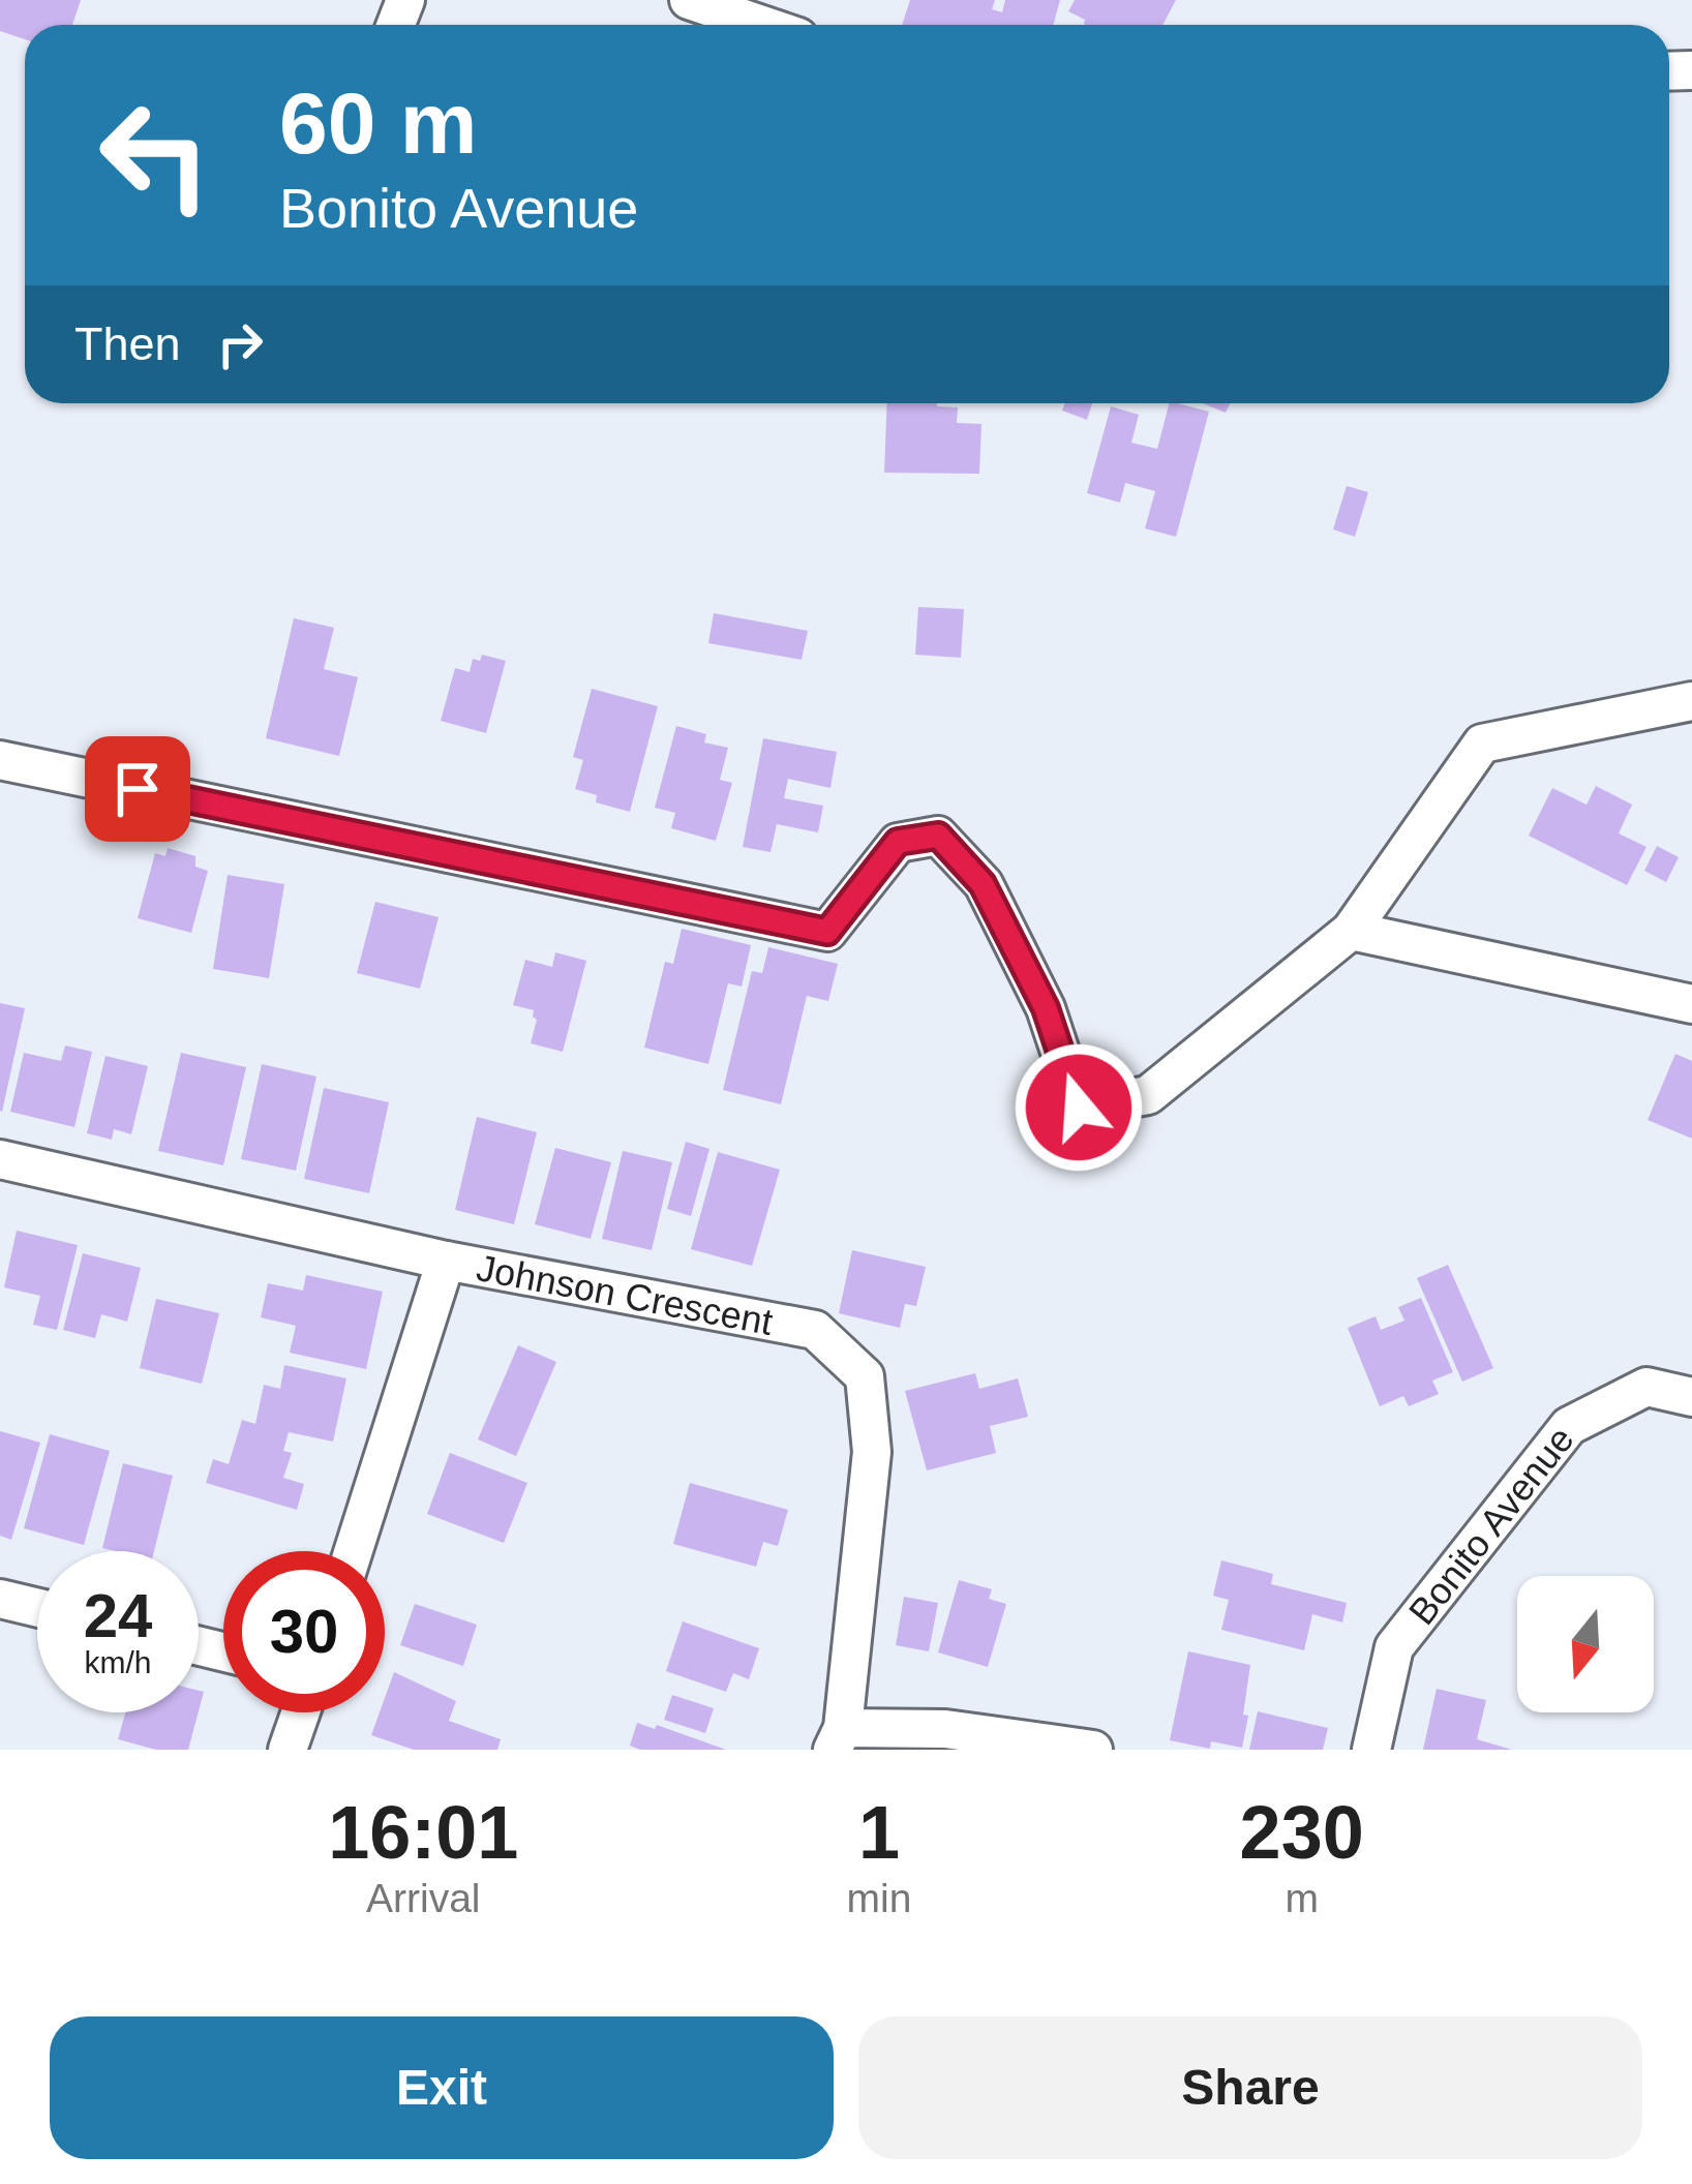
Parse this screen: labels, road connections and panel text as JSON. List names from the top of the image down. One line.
{"streets":{"street":["Johnson Crescent","Bonito Avenue"]},"north":"bottom","page":{"turn":["60 m","Bonito Avenue"],"then":"Then","speed":"24 km/h","limit":"30","eta":["16:01","Arrival","1","min","230","m"],"buttons":["Exit","Share"]}}
